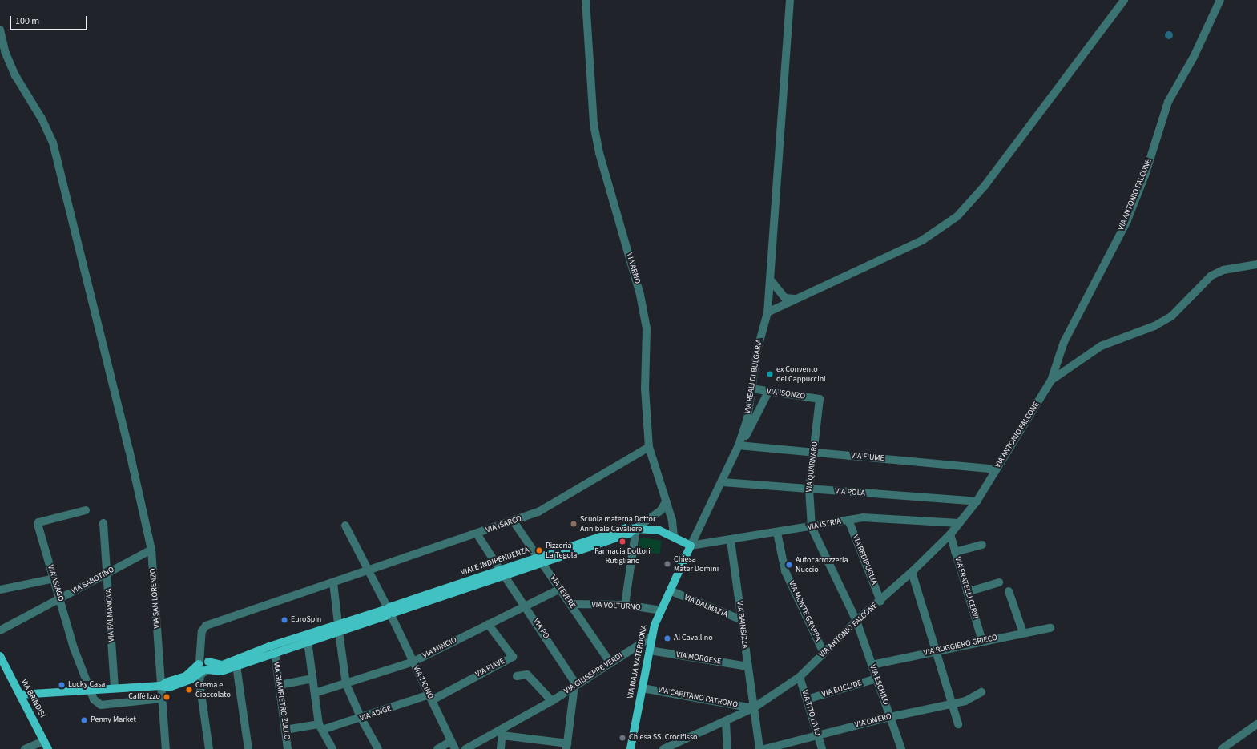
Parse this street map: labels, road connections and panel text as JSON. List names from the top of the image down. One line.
{"streets":{"main road":["VIALE INDIPENDENZA","VIA MAJA MATERDONA","VIA BRINDISI"],"street":["VIA ANTONIO FALCONE","VIA ARNO","VIA REALI DI BULGARIA","VIA ISONZO","VIA FIUME","VIA QUARNARO","VIA POLA","VIA ISARCO","VIA ISTRIA","VIA REDIPUGLIA","VIA SABOTINO","VIA ASIAGO","VIA FRATELLI CERVI","VIA TEVERE","VIA SAN LORENZO","VIA VOLTURNO","VIA DALMAZIA","VIA MONTE GRAPPA","VIA PALMANOVA","VIA BAINSIZZA","VIA PO","VIA RUGGIERO GRIECO","VIA MINCIO","VIA MORGESE","VIA PIAVE","VIA GIUSEPPE VERDI","VIA TICINO","VIA ESCHILO","VIA EUCLIDE","VIA CAPITANO PATRONO","VIA GIAMPIETRO ZULLO","VIA TITO LIVIO","VIA ADIGE","VIA OMERO"]},"crossings":[["VIA ANTONIO FALCONE","VIA FIUME"],["VIA ANTONIO FALCONE","VIA QUARNARO"],["VIA ANTONIO FALCONE","VIA POLA"],["VIA ANTONIO FALCONE","VIA ISTRIA"],["VIA ANTONIO FALCONE","VIA REDIPUGLIA"],["VIA ANTONIO FALCONE","VIA FRATELLI CERVI"],["VIA ANTONIO FALCONE","VIA MONTE GRAPPA"],["VIA ANTONIO FALCONE","VIA BAINSIZZA"],["VIA ANTONIO FALCONE","VIA ESCHILO"],["VIA ANTONIO FALCONE","VIA CAPITANO PATRONO"],["VIA ANTONIO FALCONE","VIA TITO LIVIO"],["VIA ARNO","VIA ISARCO"],["VIA ARNO","VIALE INDIPENDENZA"],["VIA REALI DI BULGARIA","VIA ISONZO"],["VIA REALI DI BULGARIA","VIA FIUME"],["VIA REALI DI BULGARIA","VIA POLA"],["VIA REALI DI BULGARIA","VIA ISTRIA"],["VIA REALI DI BULGARIA","VIALE INDIPENDENZA"],["VIA REALI DI BULGARIA","VIA MAJA MATERDONA"],["VIA ISONZO","VIA QUARNARO"],["VIA FIUME","VIA QUARNARO"],["VIA QUARNARO","VIA POLA"],["VIA QUARNARO","VIA ISTRIA"],["VIA QUARNARO","VIA ESCHILO"],["VIA ISARCO","VIALE INDIPENDENZA"],["VIA ISARCO","VIA TEVERE"],["VIA ISARCO","VIA PO"],["VIA ISARCO","VIA TICINO"],["VIA ISTRIA","VIA REDIPUGLIA"],["VIA ISTRIA","VIALE INDIPENDENZA"],["VIA ISTRIA","VIA MONTE GRAPPA"],["VIA ISTRIA","VIA BAINSIZZA"],["VIA ISTRIA","VIA MAJA MATERDONA"],["VIALE INDIPENDENZA","VIA TEVERE"],["VIALE INDIPENDENZA","VIA PO"],["VIALE INDIPENDENZA","VIA MAJA MATERDONA"],["VIALE INDIPENDENZA","VIA TICINO"],["VIALE INDIPENDENZA","VIA GIAMPIETRO ZULLO"],["VIA SABOTINO","VIA ASIAGO"],["VIA SABOTINO","VIA SAN LORENZO"],["VIA SABOTINO","VIA PALMANOVA"],["VIA ASIAGO","VIA SAN LORENZO"],["VIA FRATELLI CERVI","VIA RUGGIERO GRIECO"],["VIA TEVERE","VIA VOLTURNO"],["VIA TEVERE","VIA MINCIO"],["VIA TEVERE","VIA GIUSEPPE VERDI"],["VIA VOLTURNO","VIA MAJA MATERDONA"],["VIA DALMAZIA","VIA BAINSIZZA"],["VIA DALMAZIA","VIA MAJA MATERDONA"],["VIA BAINSIZZA","VIA MORGESE"],["VIA BAINSIZZA","VIA CAPITANO PATRONO"],["VIA PO","VIA MINCIO"],["VIA PO","VIA GIUSEPPE VERDI"],["VIA RUGGIERO GRIECO","VIA ESCHILO"],["VIA MINCIO","VIA PIAVE"],["VIA MINCIO","VIA TICINO"],["VIA MORGESE","VIA MAJA MATERDONA"],["VIA MAJA MATERDONA","VIA GIUSEPPE VERDI"],["VIA MAJA MATERDONA","VIA CAPITANO PATRONO"],["VIA PIAVE","VIA TICINO"],["VIA PIAVE","VIA ADIGE"],["VIA TICINO","VIA ADIGE"],["VIA ESCHILO","VIA EUCLIDE"],["VIA ESCHILO","VIA OMERO"],["VIA EUCLIDE","VIA TITO LIVIO"],["VIA GIAMPIETRO ZULLO","VIA ADIGE"],["VIA TITO LIVIO","VIA OMERO"]],"places":["ex Convento dei Cappuccini","Scuola materna Dottor Annibale Cavaliere","Farmacia Dottori Rutigliano","Pizzeria La Tegola","Chiesa Mater Domini","Autocarrozzeria Nuccio","EuroSpin","Al Cavallino","Lucky Casa","Crema e Cioccolato","Caffè Izzo","Penny Market","Chiesa SS. Crocifisso"],"scale_bar":"100 m"}
